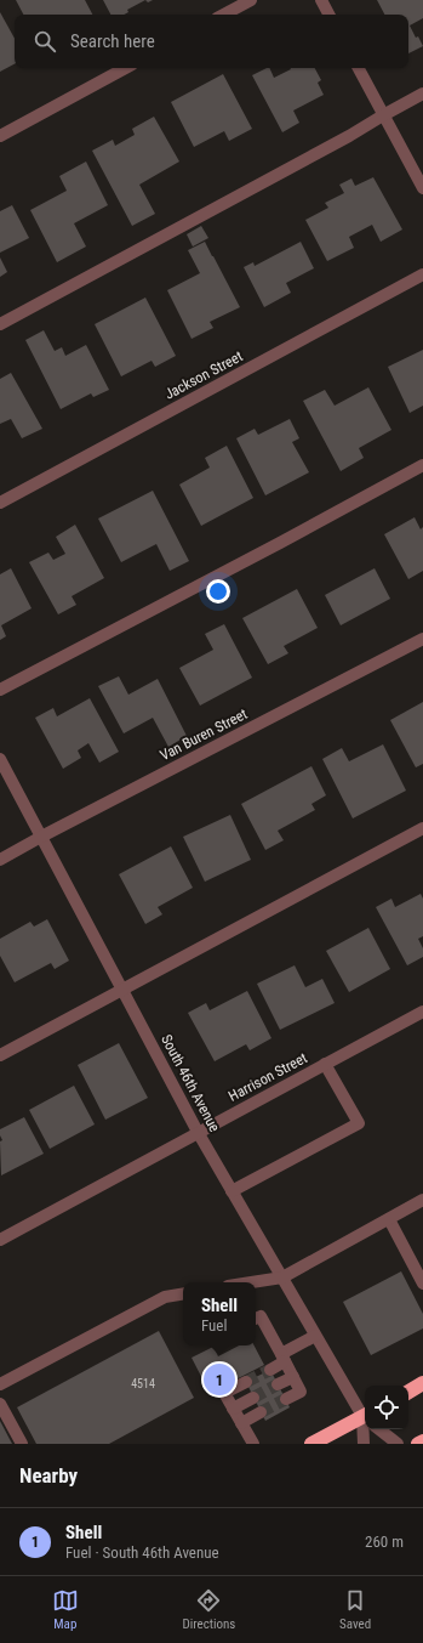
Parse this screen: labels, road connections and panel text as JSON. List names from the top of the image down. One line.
{"streets":{"street":["Jackson Street","Van Buren Street","Harrison Street","South 46th Avenue"]},"crossings":[["Van Buren Street","South 46th Avenue"],["Harrison Street","South 46th Avenue"]],"house_numbers":["4514"],"page":{"search":"Search here","popup":["Shell","Fuel"],"pins":"1","heading":"Nearby","list":[{"mark":"1","name":"Shell","note":"Fuel · South 46th Avenue","value":"260 m"}],"nav":["Map","Directions","Saved"]}}
